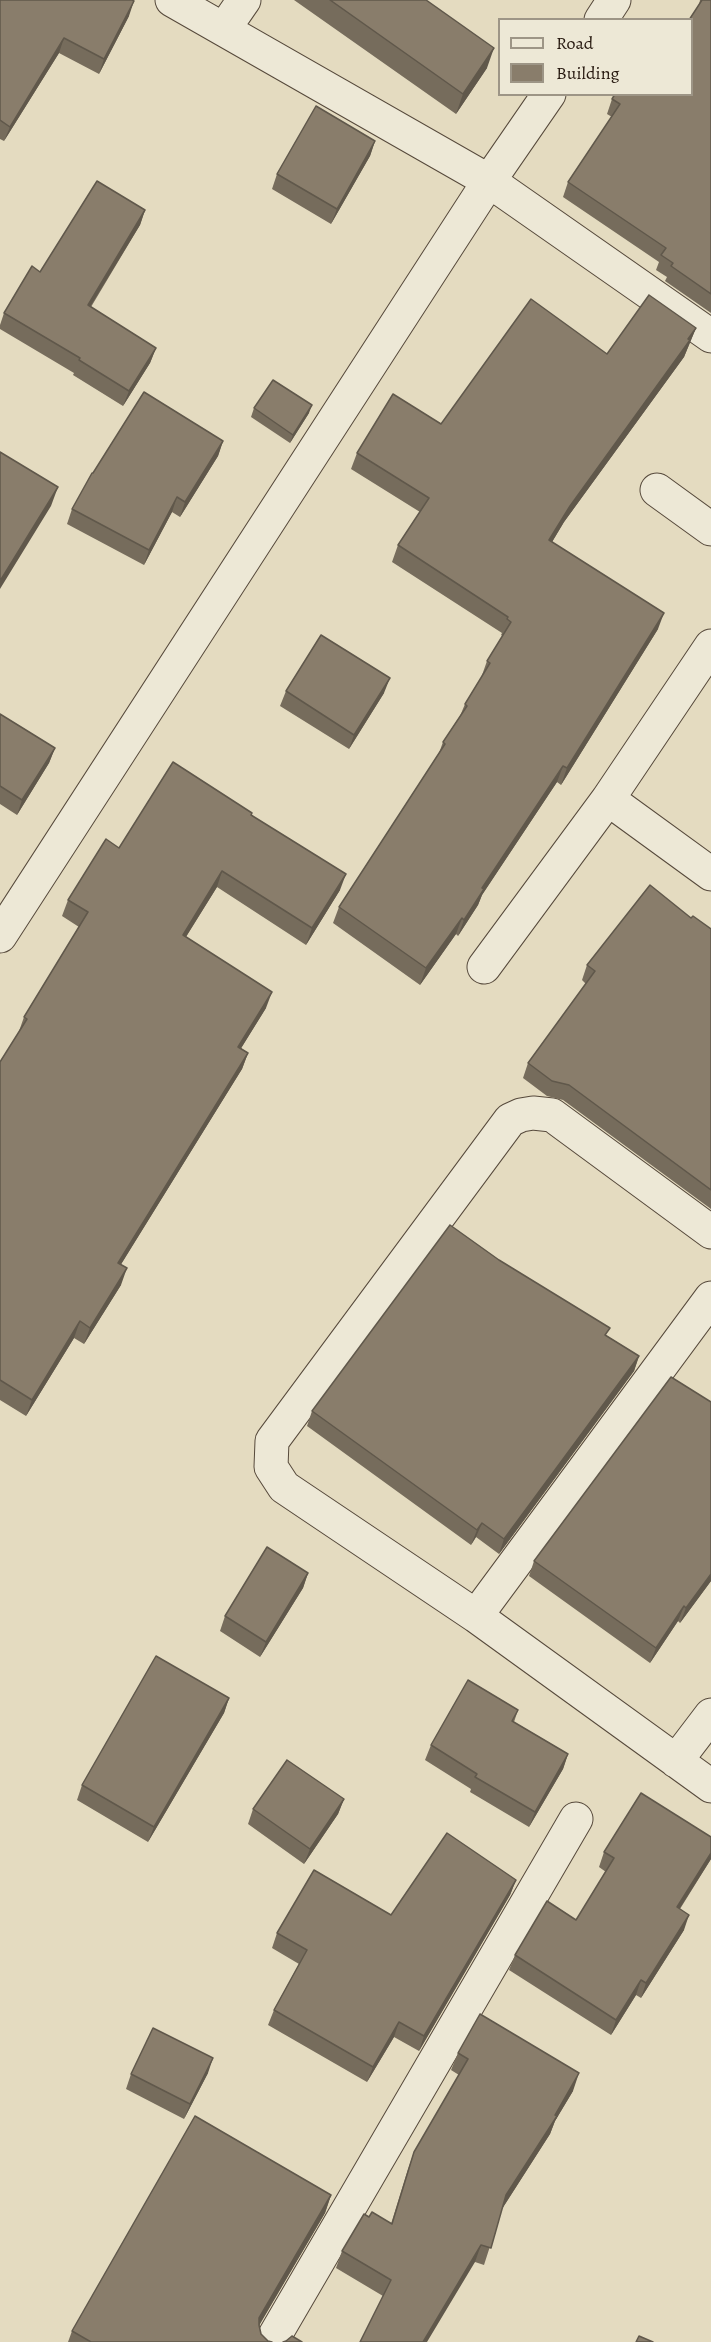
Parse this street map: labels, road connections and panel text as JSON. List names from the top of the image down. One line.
{"legend":["Road","Building"]}
